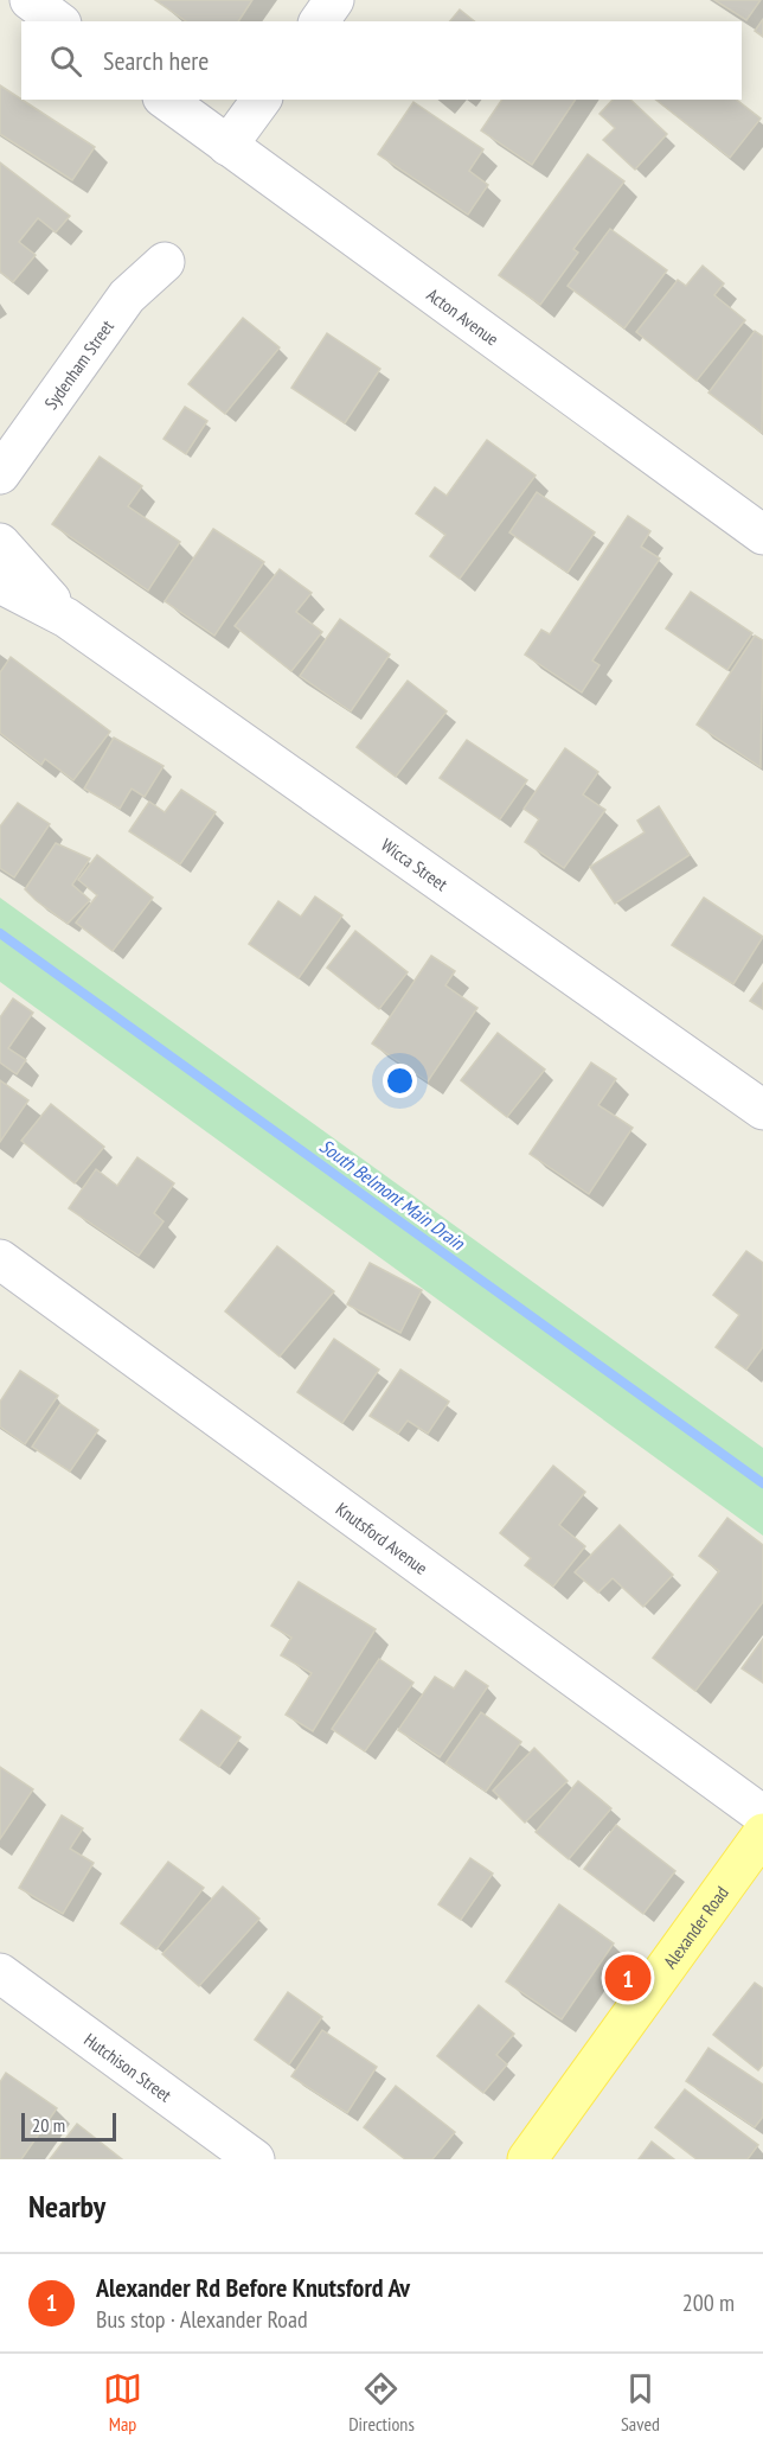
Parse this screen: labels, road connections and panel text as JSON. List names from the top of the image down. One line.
{"streets":{"main road":["Alexander Road"],"street":["Acton Avenue","Sydenham Street","Wicca Street","Knutsford Avenue","Hutchison Street"]},"water":["South Belmont Main Drain"],"scale_bar":"20 m","page":{"search":"Search here","pins":"1","scale":"20 m","heading":"Nearby","list":[{"mark":"1","name":"Alexander Rd Before Knutsford Av","note":"Bus stop · Alexander Road","value":"200 m"}],"nav":["Map","Directions","Saved"]}}
